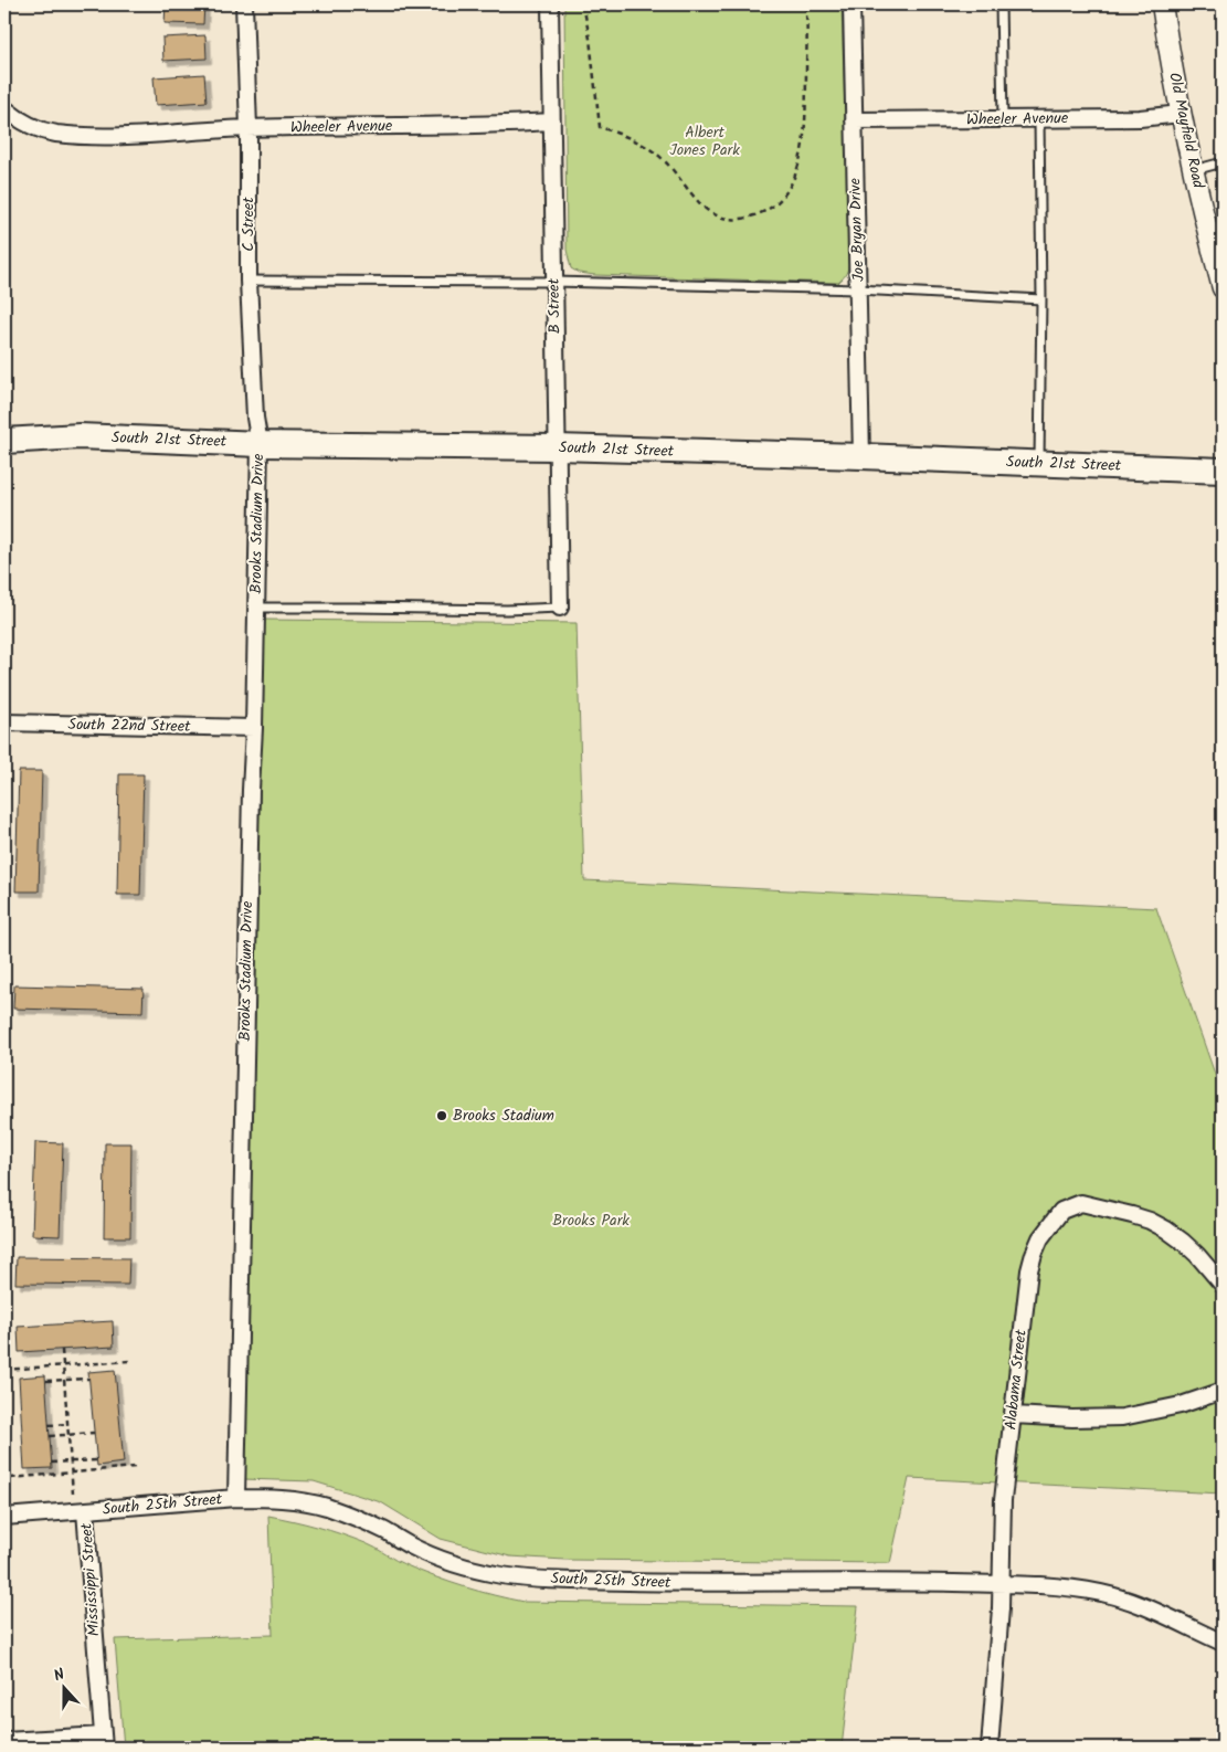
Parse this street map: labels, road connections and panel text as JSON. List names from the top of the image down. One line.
{"streets":{"main road":["South 21st Street"],"street":["Wheeler Avenue","Old Mayfield Road","C Street","Joe Bryan Drive","B Street","Brooks Stadium Drive","South 22nd Street","Alabama Street","South 25th Street","Mississippi Street"]},"crossings":[["Wheeler Avenue","Old Mayfield Road"],["Wheeler Avenue","C Street"],["Wheeler Avenue","Joe Bryan Drive"],["Wheeler Avenue","B Street"],["C Street","South 21st Street"],["C Street","Brooks Stadium Drive"],["Joe Bryan Drive","South 21st Street"],["B Street","South 21st Street"],["South 21st Street","Brooks Stadium Drive"],["Brooks Stadium Drive","South 22nd Street"],["Brooks Stadium Drive","South 25th Street"],["Alabama Street","South 25th Street"],["South 25th Street","Mississippi Street"]],"parks":["Albert Jones Park","Brooks Park"],"places":["Brooks Stadium"],"north":"top"}
